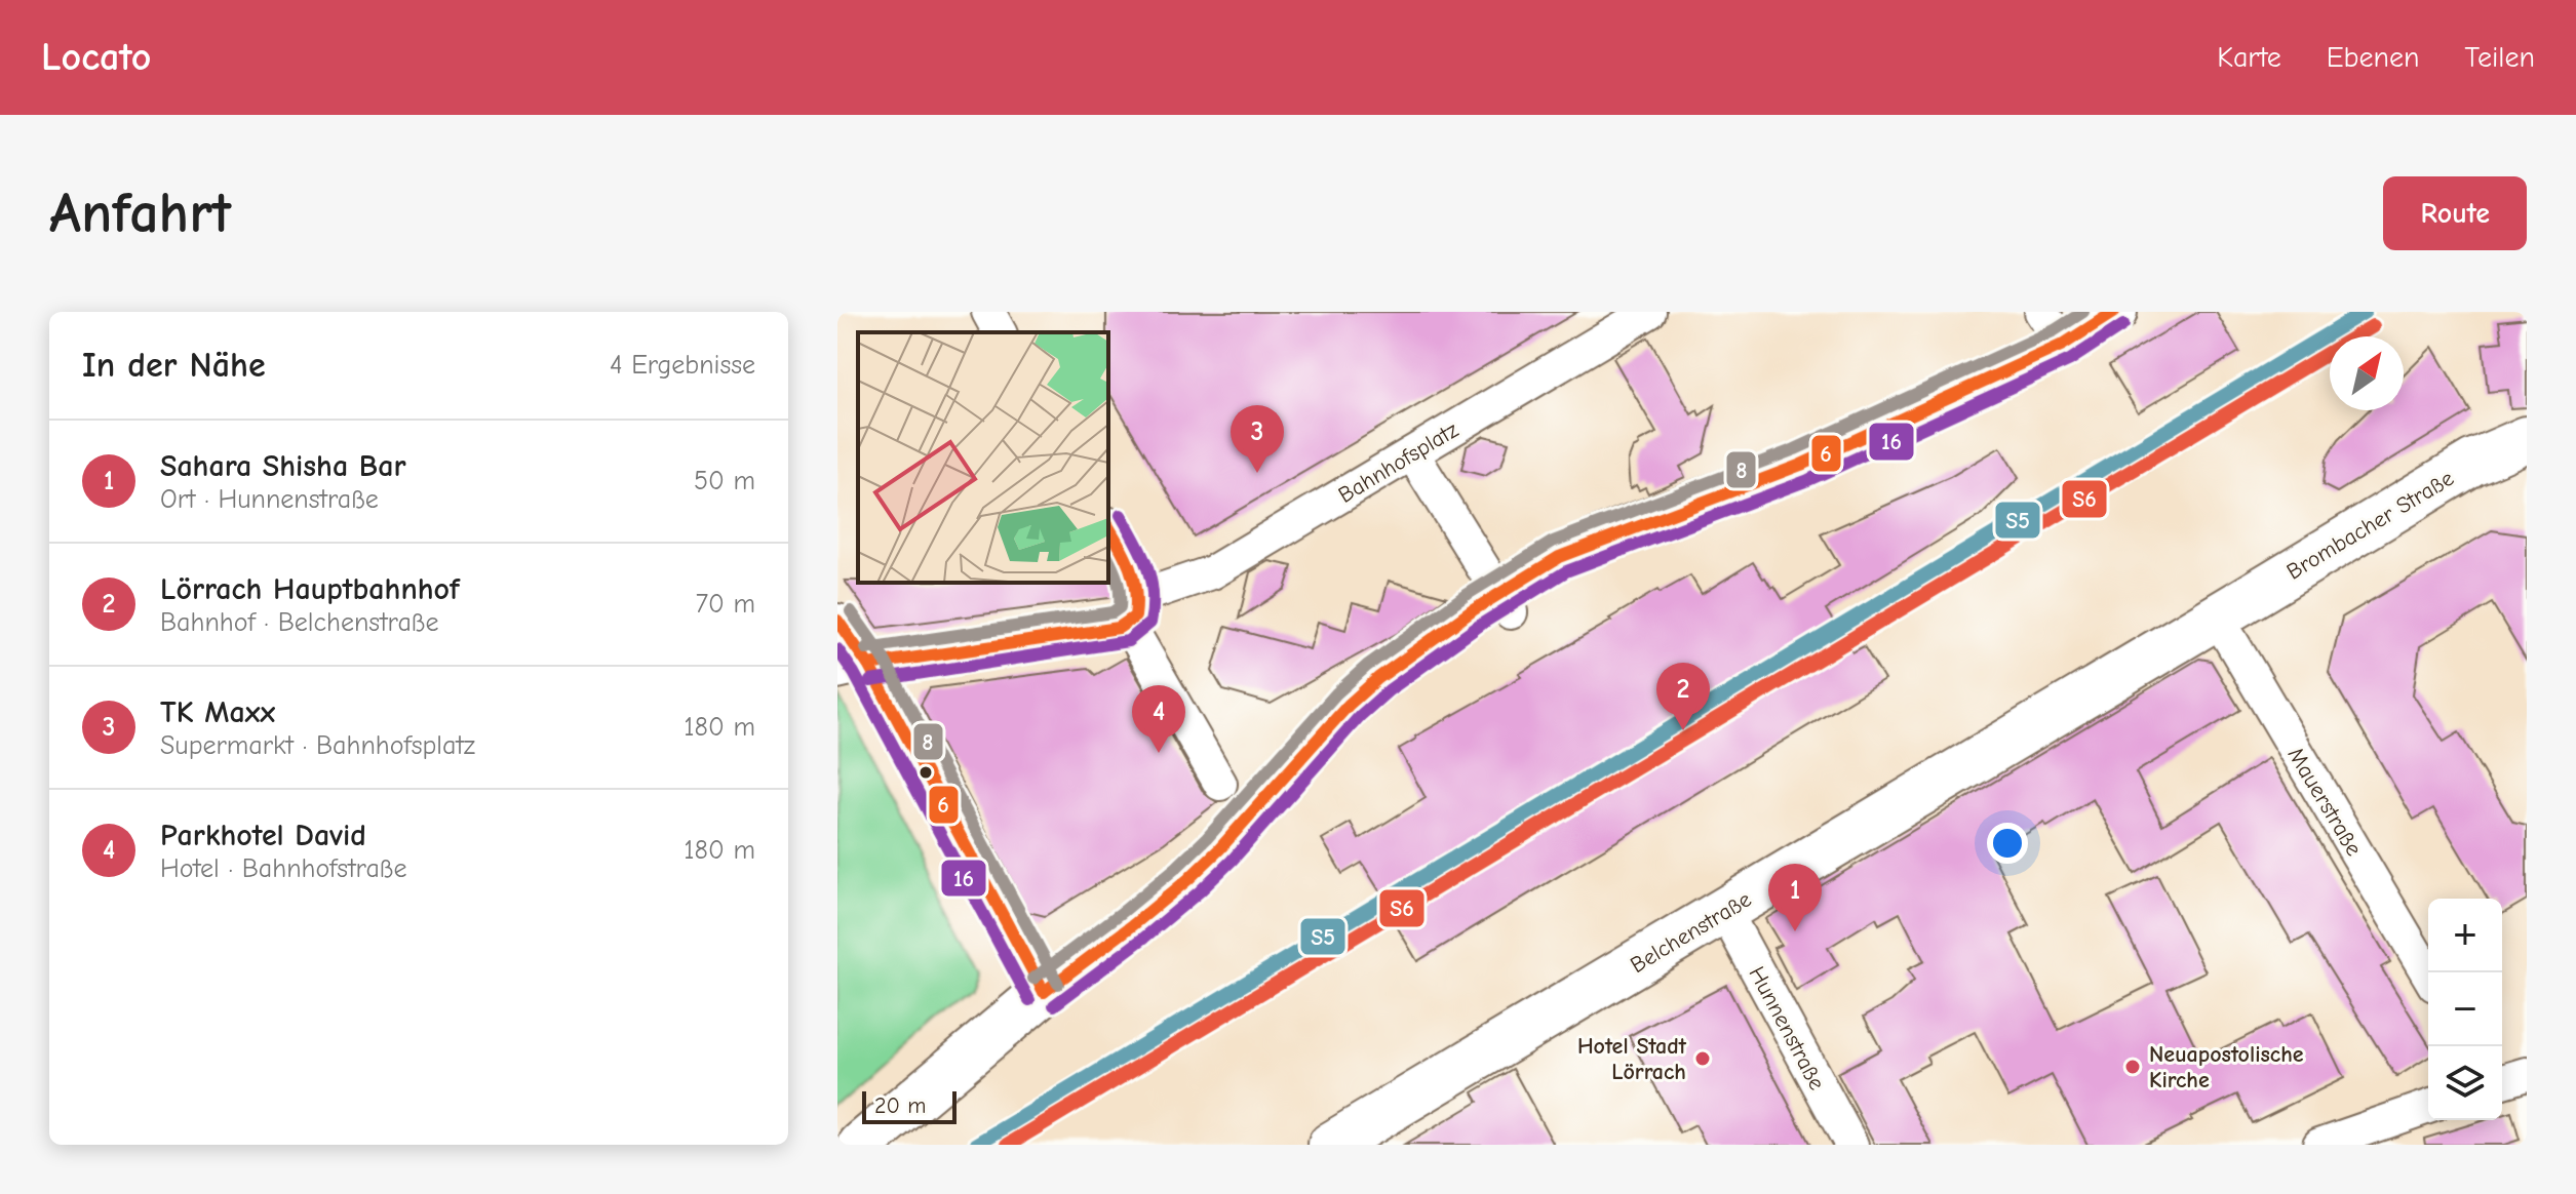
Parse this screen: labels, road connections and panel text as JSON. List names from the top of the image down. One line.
{"streets":{"main road":["Brombacher Straße","Belchenstraße"],"street":["Bahnhofsplatz","Mauerstraße","Hunnenstraße"]},"crossings":[["Brombacher Straße","Mauerstraße"],["Brombacher Straße","Belchenstraße"],["Mauerstraße","Belchenstraße"],["Belchenstraße","Hunnenstraße"]],"places":["Hotel Stadt Lörrach","Neuapostolische Kirche"],"lines":["transit line S5","transit line 6","transit line 8","transit line 16","transit line S6"],"scale_bar":"20 m","north":"top right","page":{"header":"Locato","nav":["Karte","Ebenen","Teilen"],"buttons":"Route","title":"Anfahrt","heading":["In der Nähe","4 Ergebnisse"],"pins":["3","2","4","1"],"list":[{"mark":"1","name":"Sahara Shisha Bar","note":"Ort · Hunnenstraße","value":"50 m"},{"mark":"2","name":"Lörrach Hauptbahnhof","note":"Bahnhof · Belchenstraße","value":"70 m"},{"mark":"3","name":"TK Maxx","note":"Supermarkt · Bahnhofsplatz","value":"180 m"},{"mark":"4","name":"Parkhotel David","note":"Hotel · Bahnhofstraße","value":"180 m"}],"map_buttons":["+","−"],"scale":"20 m"}}
